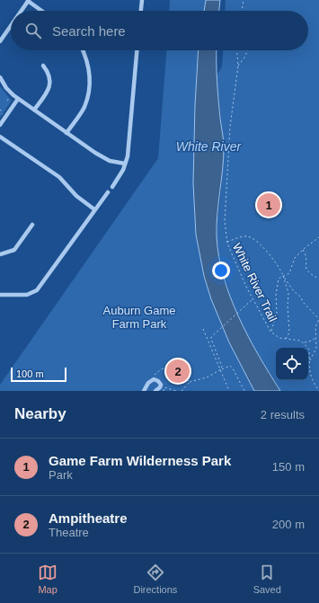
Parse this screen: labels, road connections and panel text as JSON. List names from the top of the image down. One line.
{"streets":{"path":["White River Trail"]},"water":["White River"],"parks":["Auburn Game Farm Park"],"scale_bar":"100 m","page":{"search":"Search here","pins":["1","2"],"scale":"100 m","heading":["Nearby","2 results"],"list":[{"mark":"1","name":"Game Farm Wilderness Park","note":"Park","value":"150 m"},{"mark":"2","name":"Ampitheatre","note":"Theatre","value":"200 m"}],"nav":["Map","Directions","Saved"]}}
